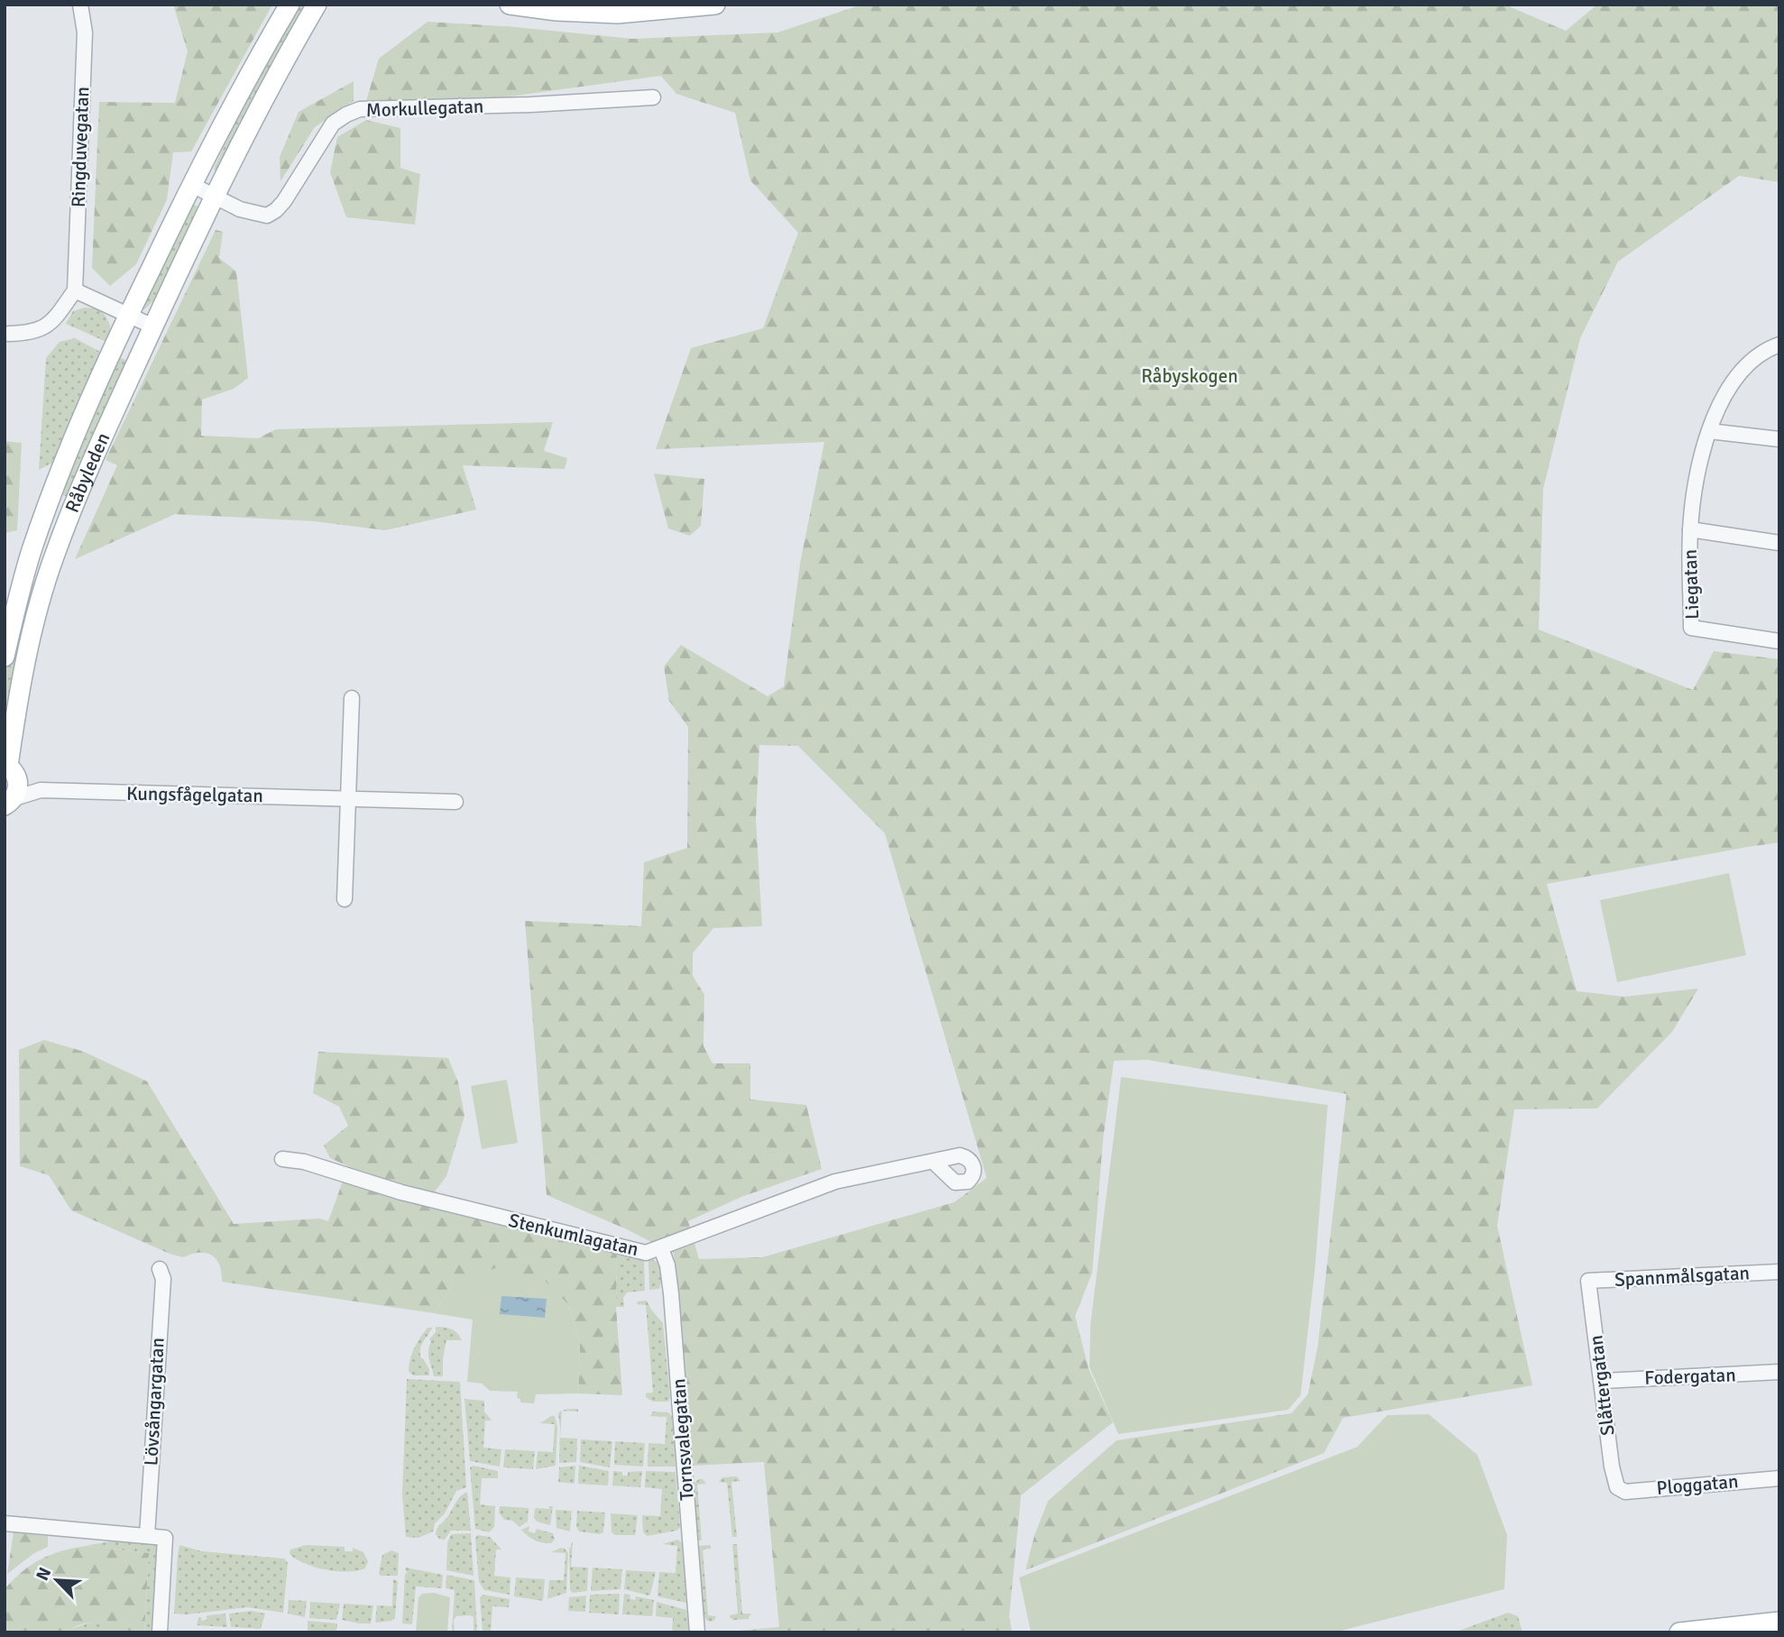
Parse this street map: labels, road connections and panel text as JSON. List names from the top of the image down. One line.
{"streets":{"main road":["Råbyleden"],"street":["Morkullegatan","Ringduvegatan","Liegatan","Kungsfågelgatan","Stenkumlagatan","Spannmålsgatan","Fodergatan","Slåttergatan","Lövsångargatan","Tornsvalegatan","Ploggatan"]},"crossings":[["Morkullegatan","Råbyleden"],["Råbyleden","Kungsfågelgatan"],["Stenkumlagatan","Tornsvalegatan"],["Spannmålsgatan","Slåttergatan"],["Fodergatan","Slåttergatan"],["Slåttergatan","Ploggatan"]],"parks":["Råbyskogen"],"north":"top left"}
